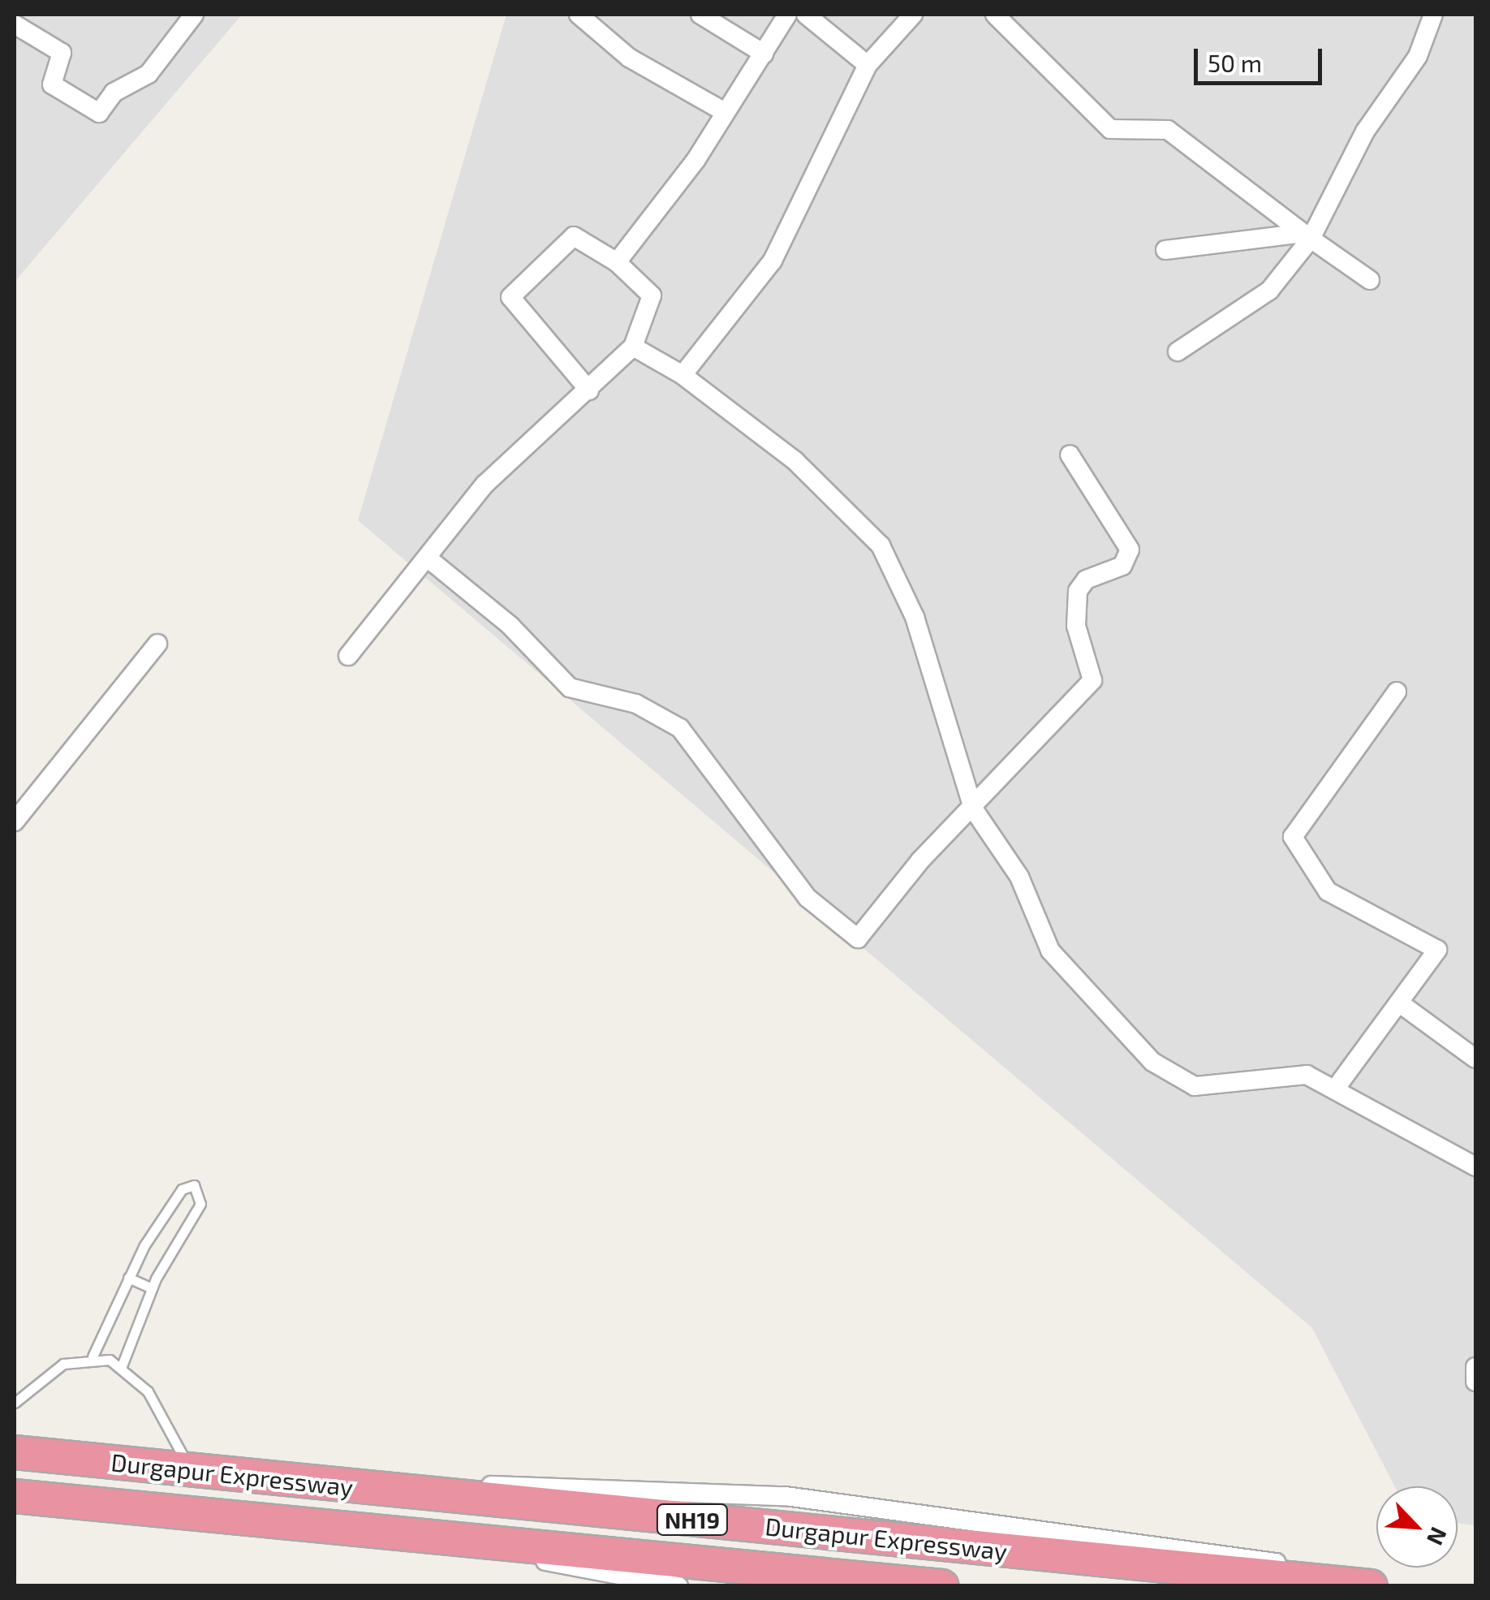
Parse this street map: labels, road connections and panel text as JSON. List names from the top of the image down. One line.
{"streets":{"highway":["Durgapur Expressway","NH19"]},"scale_bar":"50 m","north":"bottom right"}
